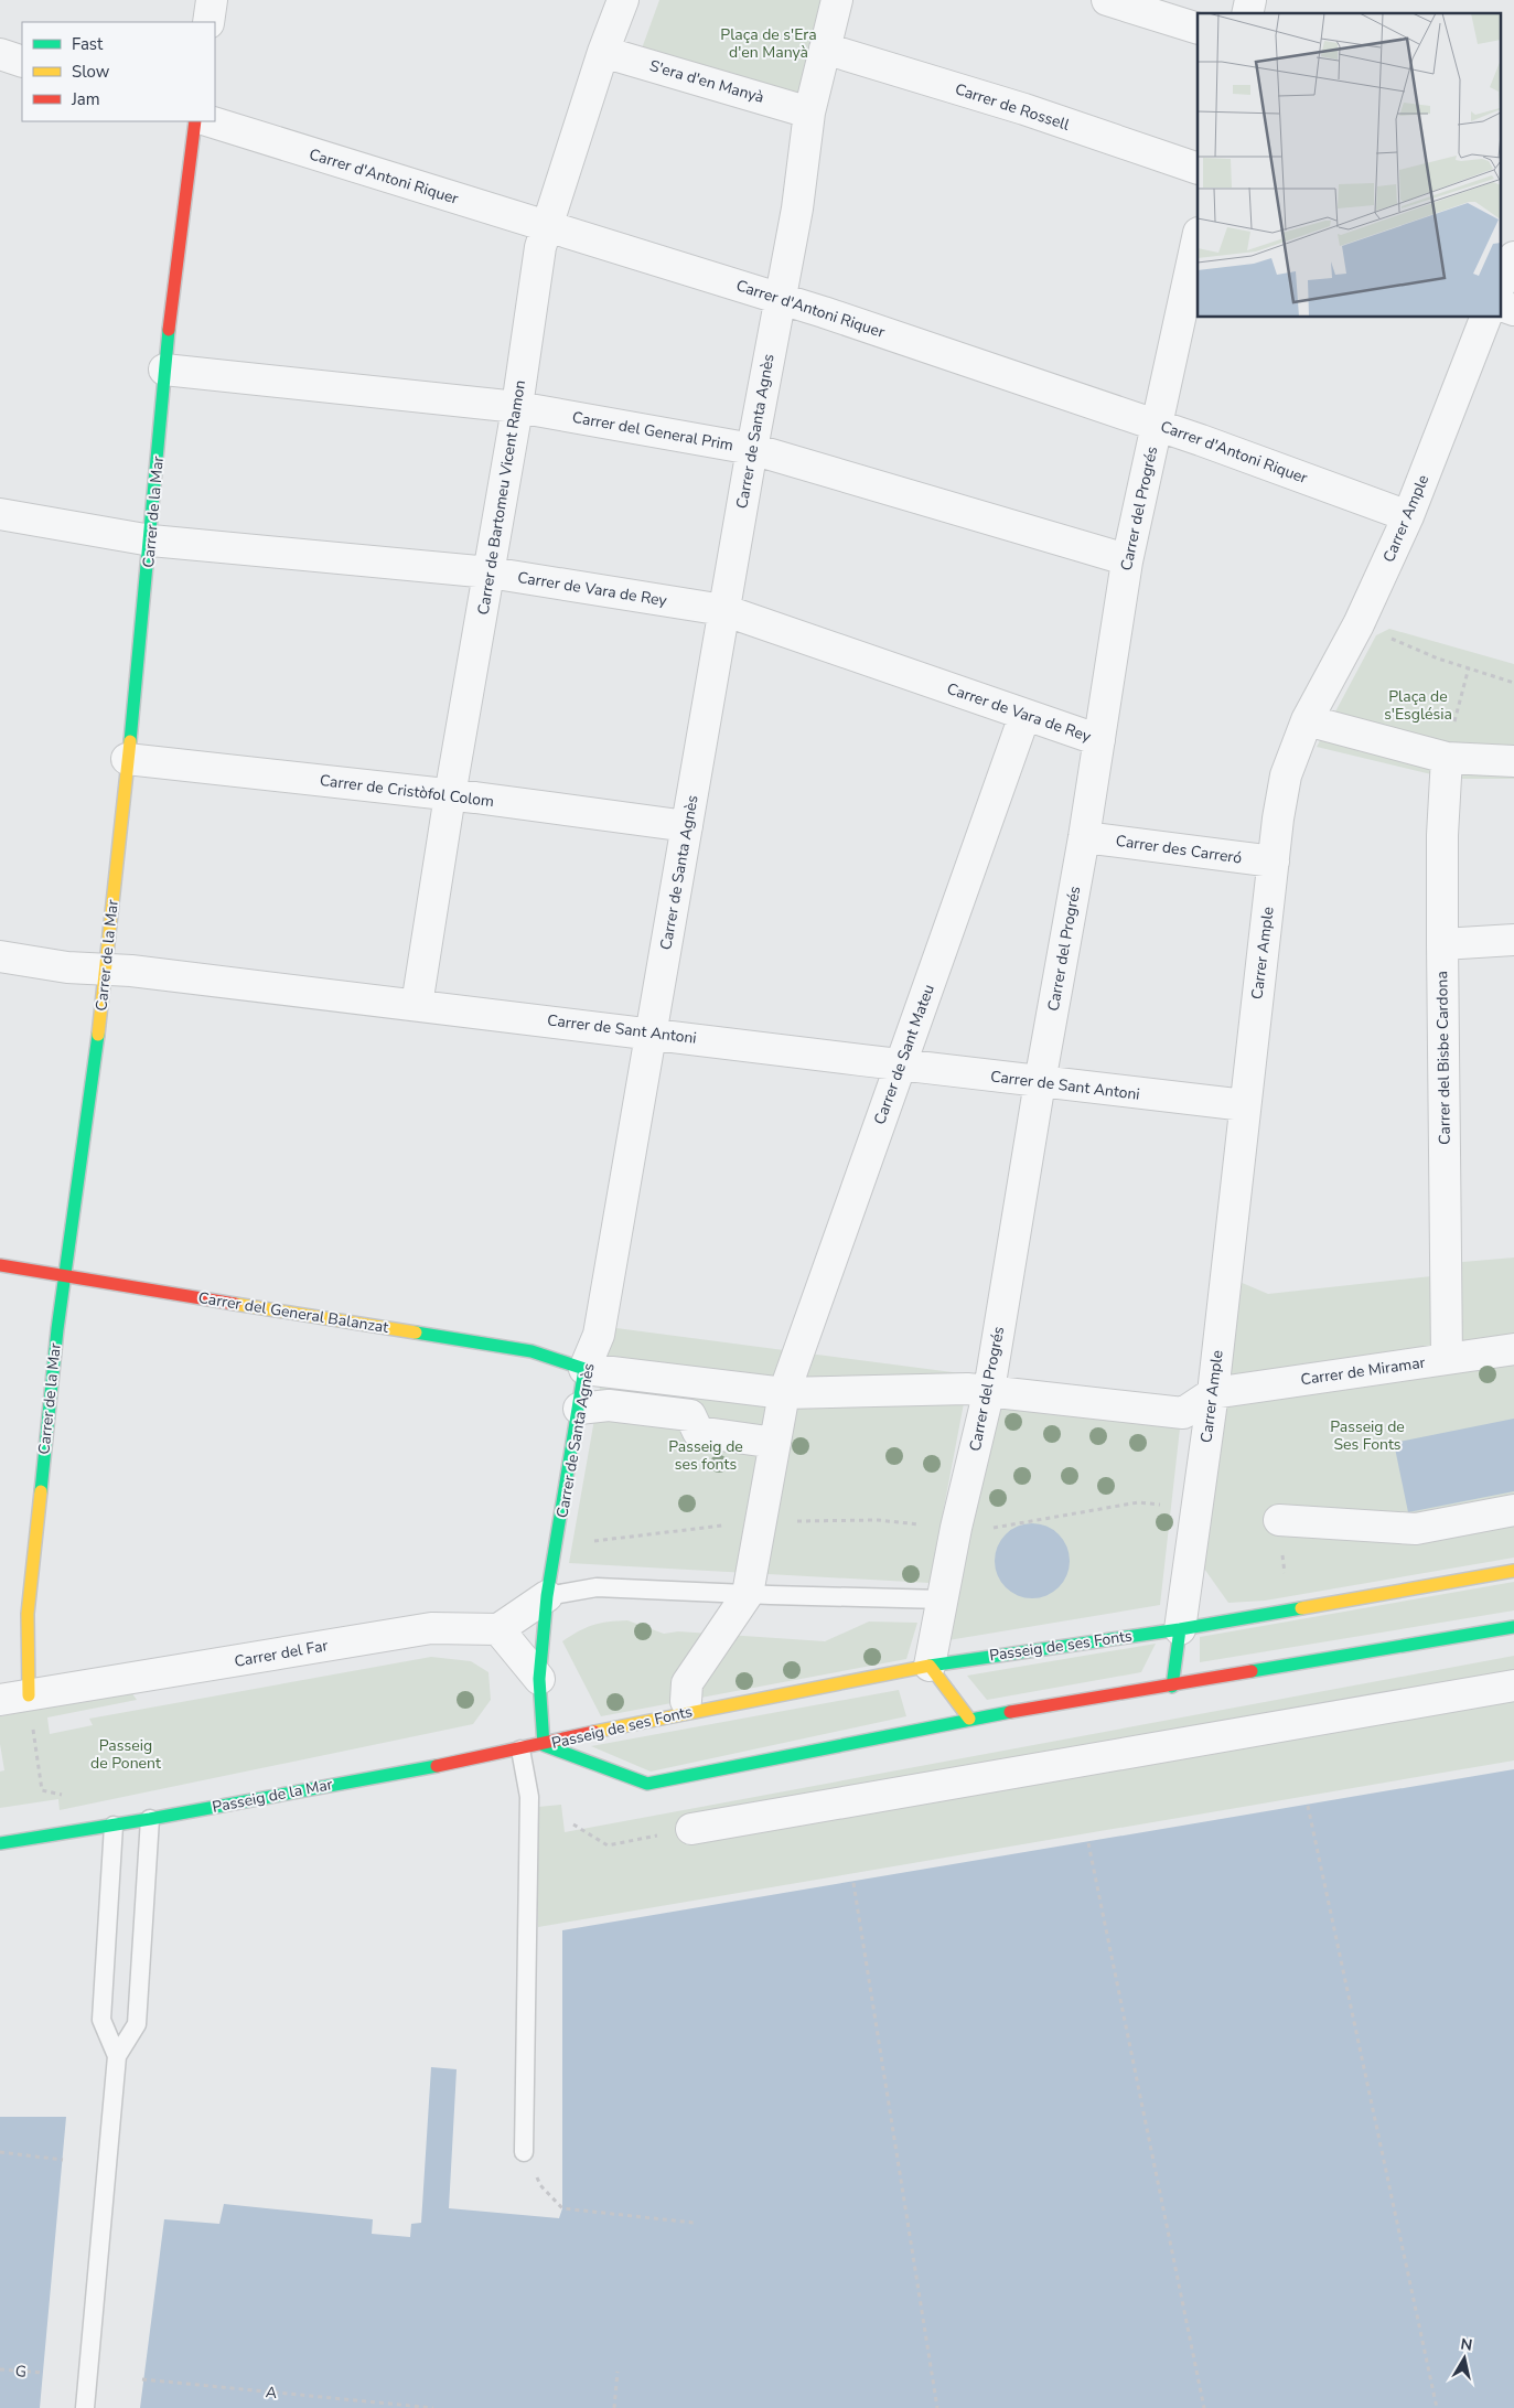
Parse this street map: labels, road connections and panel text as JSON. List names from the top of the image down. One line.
{"streets":{"street":["S'era d'en Manyà","Carrer de Rossell","Carrer d'Antoni Riquer","Carrer del General Prim","Carrer de Santa Agnès","Carrer de Bartomeu Vicent Ramon","Carrer del Progrés","Carrer de la Mar","Carrer Ample","Carrer de Vara de Rey","Carrer de Cristòfol Colom","Carrer des Carreró","Carrer de Sant Antoni","Carrer de Sant Mateu","Carrer del Bisbe Cardona","Carrer del General Balanzat","Carrer de Miramar","Passeig de ses Fonts","Carrer del Far","Passeig de la Mar"],"path":["G","A"]},"crossings":[["S'era d'en Manyà","Carrer de Santa Agnès"],["S'era d'en Manyà","Carrer de Bartomeu Vicent Ramon"],["Carrer de Rossell","Carrer de Santa Agnès"],["Carrer d'Antoni Riquer","Carrer de Santa Agnès"],["Carrer d'Antoni Riquer","Carrer de Bartomeu Vicent Ramon"],["Carrer d'Antoni Riquer","Carrer del Progrés"],["Carrer d'Antoni Riquer","Carrer Ample"],["Carrer del General Prim","Carrer de Santa Agnès"],["Carrer del General Prim","Carrer de Bartomeu Vicent Ramon"],["Carrer del General Prim","Carrer del Progrés"],["Carrer del General Prim","Carrer de la Mar"],["Carrer de Santa Agnès","Carrer de Vara de Rey"],["Carrer de Santa Agnès","Carrer de Cristòfol Colom"],["Carrer de Santa Agnès","Carrer de Sant Antoni"],["Carrer de Santa Agnès","Carrer del General Balanzat"],["Carrer de Santa Agnès","Passeig de ses Fonts"],["Carrer de Santa Agnès","Passeig de la Mar"],["Carrer de Bartomeu Vicent Ramon","Carrer de Vara de Rey"],["Carrer de Bartomeu Vicent Ramon","Carrer de Cristòfol Colom"],["Carrer de Bartomeu Vicent Ramon","Carrer de Sant Antoni"],["Carrer del Progrés","Carrer de Vara de Rey"],["Carrer del Progrés","Carrer des Carreró"],["Carrer del Progrés","Carrer de Sant Antoni"],["Carrer del Progrés","Passeig de ses Fonts"],["Carrer de la Mar","Carrer de Vara de Rey"],["Carrer de la Mar","Carrer de Cristòfol Colom"],["Carrer de la Mar","Carrer de Sant Antoni"],["Carrer de la Mar","Carrer del General Balanzat"],["Carrer de la Mar","Carrer del Far"],["Carrer Ample","Carrer des Carreró"],["Carrer Ample","Carrer de Sant Antoni"],["Carrer Ample","Carrer de Miramar"],["Carrer Ample","Passeig de ses Fonts"],["Carrer de Vara de Rey","Carrer de Sant Mateu"],["Carrer de Sant Antoni","Carrer de Sant Mateu"],["Carrer del Bisbe Cardona","Carrer de Miramar"],["Passeig de ses Fonts","Passeig de la Mar"]],"parks":["Plaça de s'Era d'en Manyà","Plaça de s'Església","Passeig de Ses Fonts","Passeig de ses fonts","Passeig de Ponent"],"legend":["Fast","Slow","Jam"],"north":"top"}
